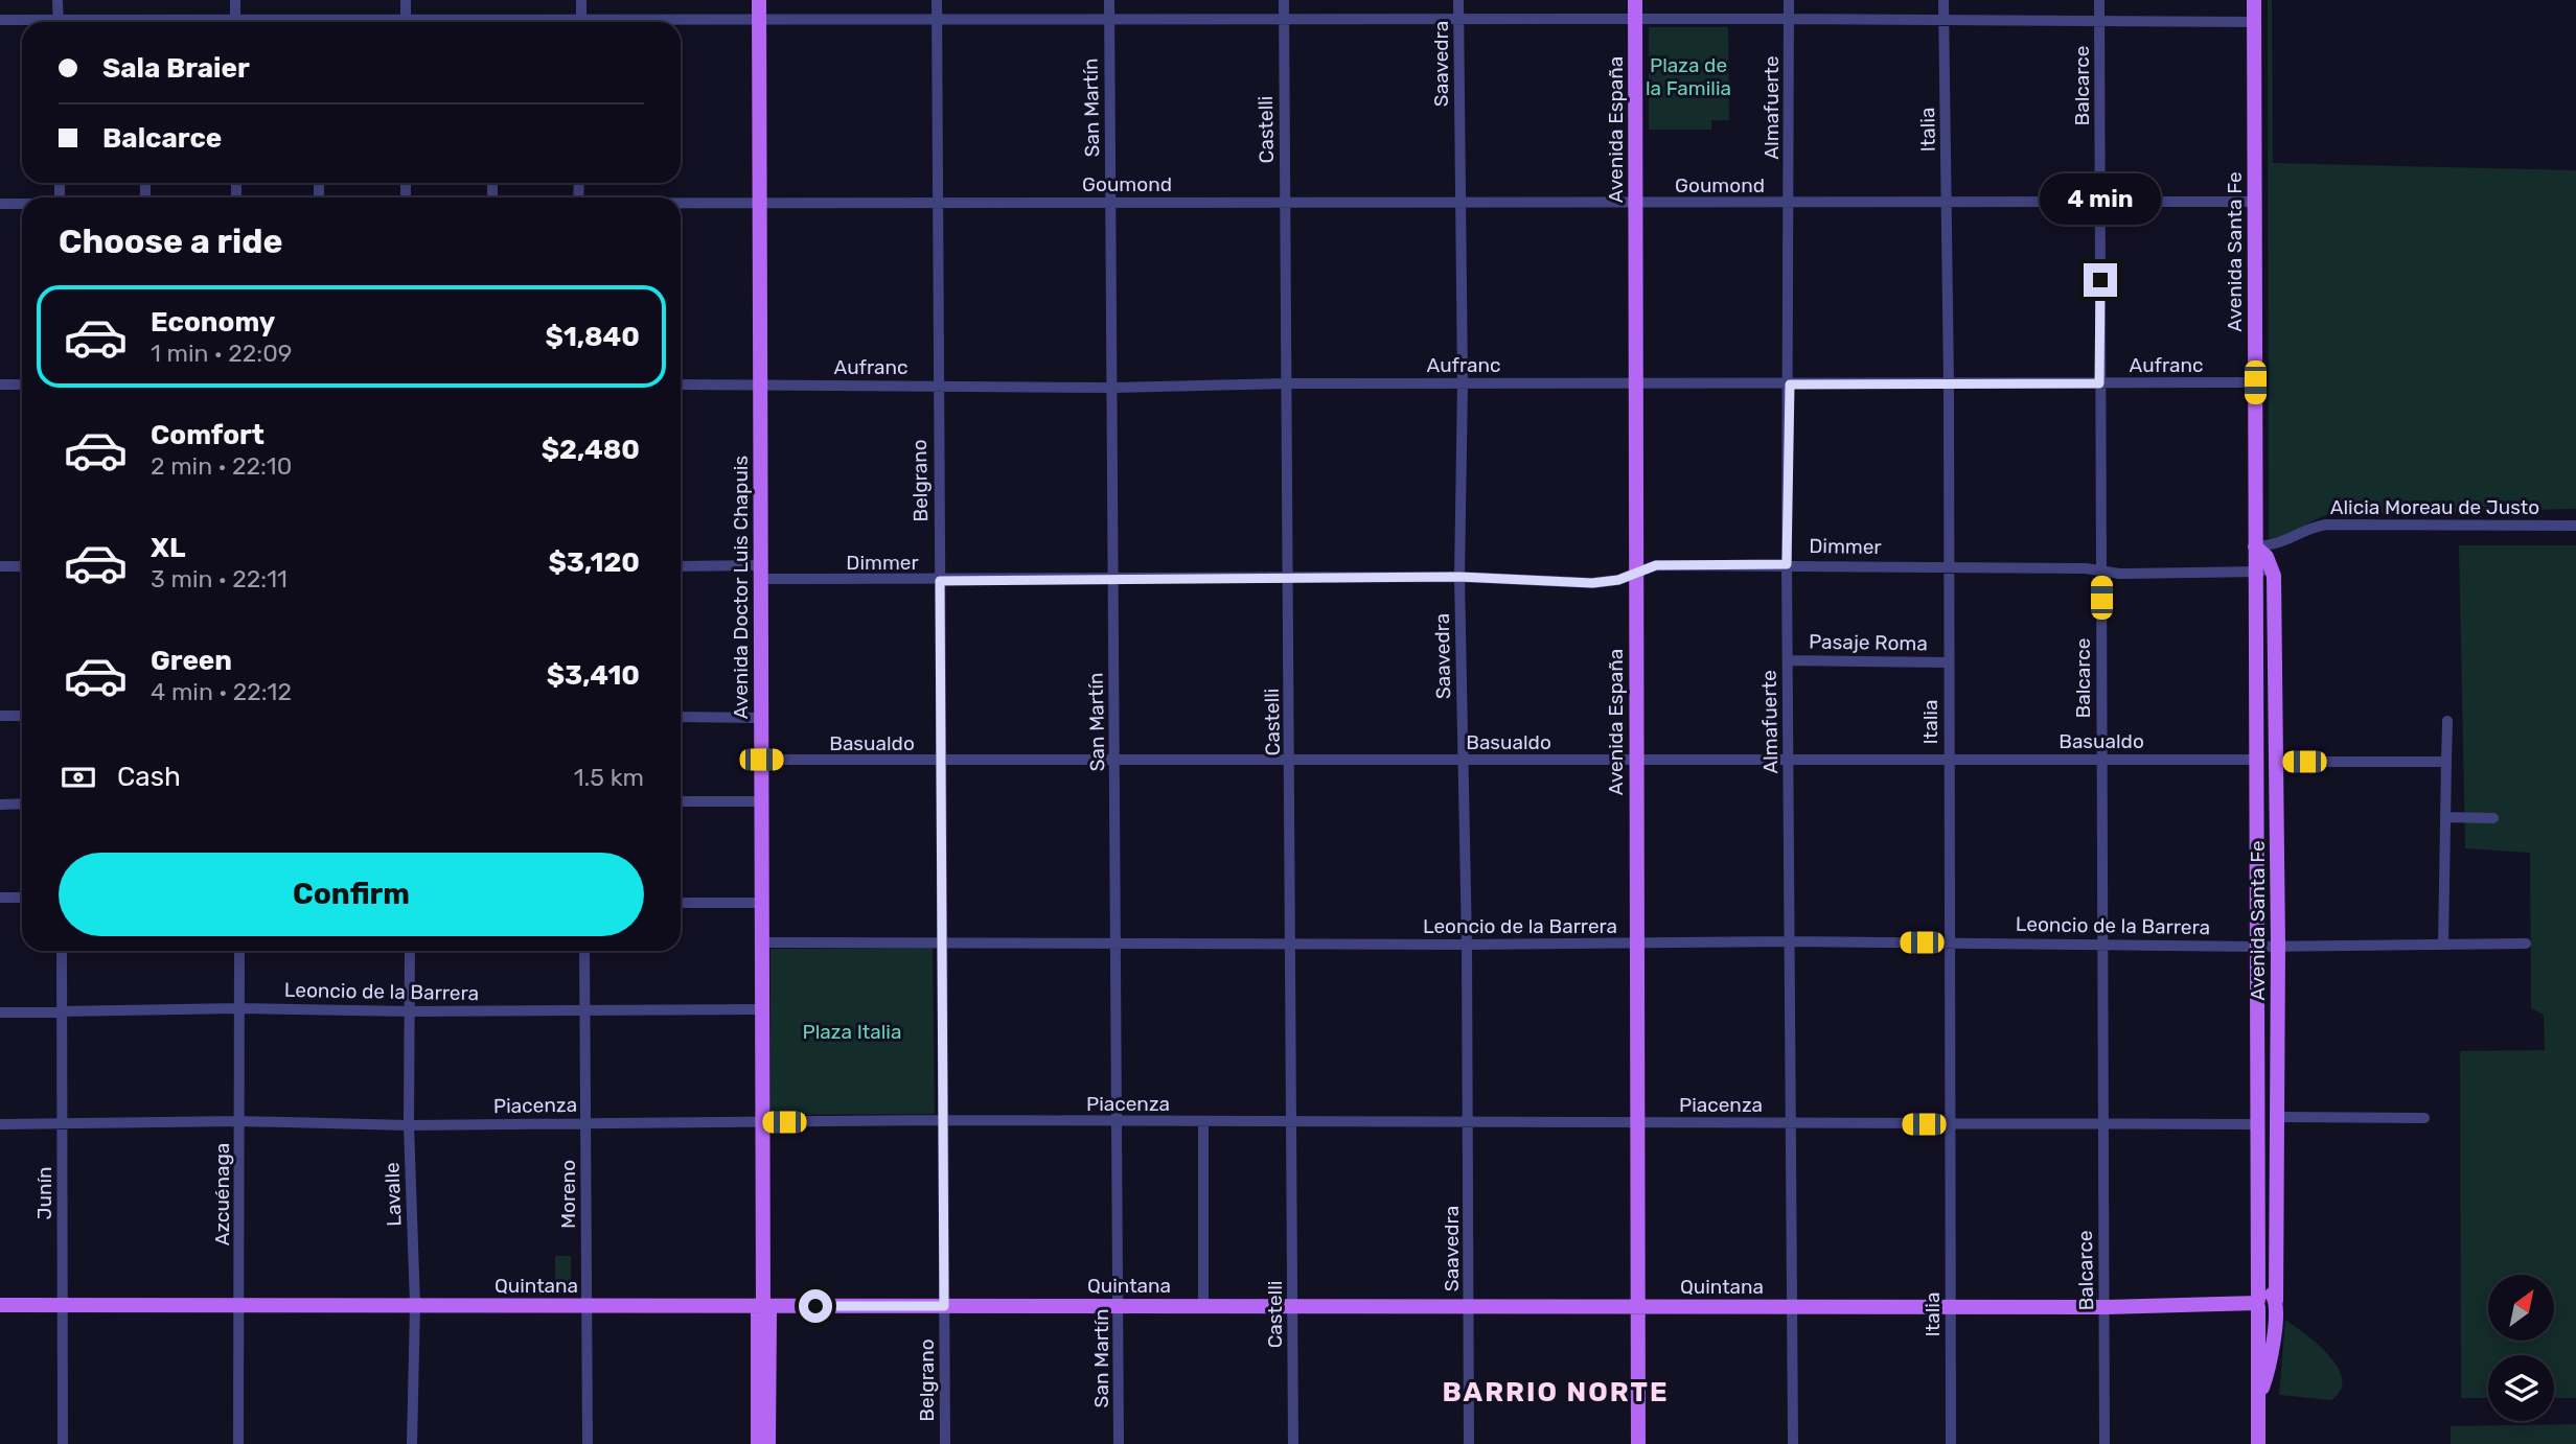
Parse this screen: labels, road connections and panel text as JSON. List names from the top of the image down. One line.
{"streets":{"main road":["Avenida España","Avenida Santa Fe","Avenida Doctor Luis Chapuis","Quintana"],"street":["Saavedra","Balcarce","San Martín","Almafuerte","Castelli","Italia","Goumond","Aufranc","Belgrano","Alicia Moreau de Justo","Dimmer","Pasaje Roma","Basualdo","Leoncio de la Barrera","Piacenza","Junín","Azcuénaga","Lavalle","Moreno"]},"crossings":[["Saavedra","Goumond"],["Saavedra","Aufranc"],["Saavedra","Dimmer"],["Saavedra","Basualdo"],["Saavedra","Leoncio de la Barrera"],["Saavedra","Piacenza"],["Saavedra","Quintana"],["Balcarce","Goumond"],["Balcarce","Aufranc"],["Balcarce","Dimmer"],["Balcarce","Basualdo"],["Balcarce","Leoncio de la Barrera"],["Balcarce","Piacenza"],["Balcarce","Quintana"],["San Martín","Goumond"],["San Martín","Aufranc"],["San Martín","Dimmer"],["San Martín","Basualdo"],["San Martín","Leoncio de la Barrera"],["San Martín","Piacenza"],["San Martín","Quintana"],["Almafuerte","Goumond"],["Almafuerte","Aufranc"],["Almafuerte","Dimmer"],["Almafuerte","Pasaje Roma"],["Almafuerte","Basualdo"],["Almafuerte","Leoncio de la Barrera"],["Almafuerte","Piacenza"],["Almafuerte","Quintana"],["Castelli","Goumond"],["Castelli","Aufranc"],["Castelli","Dimmer"],["Castelli","Basualdo"],["Castelli","Leoncio de la Barrera"],["Castelli","Piacenza"],["Castelli","Quintana"],["Avenida España","Goumond"],["Avenida España","Aufranc"],["Avenida España","Dimmer"],["Avenida España","Basualdo"],["Avenida España","Leoncio de la Barrera"],["Avenida España","Piacenza"],["Avenida España","Quintana"],["Italia","Goumond"],["Italia","Aufranc"],["Italia","Dimmer"],["Italia","Pasaje Roma"],["Italia","Basualdo"],["Italia","Leoncio de la Barrera"],["Italia","Piacenza"],["Italia","Quintana"],["Goumond","Avenida Santa Fe"],["Goumond","Belgrano"],["Goumond","Avenida Doctor Luis Chapuis"],["Avenida Santa Fe","Aufranc"],["Avenida Santa Fe","Alicia Moreau de Justo"],["Avenida Santa Fe","Dimmer"],["Avenida Santa Fe","Basualdo"],["Avenida Santa Fe","Leoncio de la Barrera"],["Avenida Santa Fe","Piacenza"],["Avenida Santa Fe","Quintana"],["Aufranc","Belgrano"],["Aufranc","Avenida Doctor Luis Chapuis"],["Belgrano","Dimmer"],["Belgrano","Basualdo"],["Belgrano","Leoncio de la Barrera"],["Belgrano","Piacenza"],["Belgrano","Quintana"],["Dimmer","Avenida Doctor Luis Chapuis"],["Avenida Doctor Luis Chapuis","Basualdo"],["Avenida Doctor Luis Chapuis","Leoncio de la Barrera"],["Avenida Doctor Luis Chapuis","Piacenza"],["Avenida Doctor Luis Chapuis","Quintana"],["Leoncio de la Barrera","Junín"],["Leoncio de la Barrera","Azcuénaga"],["Leoncio de la Barrera","Lavalle"],["Leoncio de la Barrera","Moreno"],["Piacenza","Junín"],["Piacenza","Azcuénaga"],["Piacenza","Lavalle"],["Piacenza","Moreno"],["Junín","Quintana"],["Azcuénaga","Quintana"],["Lavalle","Quintana"],["Moreno","Quintana"]],"districts":["BARRIO NORTE"],"parks":["Plaza de la Familia","Plaza Italia"],"north":"top right","page":{"banner":["Sala Braier","Balcarce"],"bubble":"4 min","heading":"Choose a ride","list":[{"name":"Economy","note":"1 min · 22:09","value":"$1,840"},{"name":"Comfort","note":"2 min · 22:10","value":"$2,480"},{"name":"XL","note":"3 min · 22:11","value":"$3,120"},{"name":"Green","note":"4 min · 22:12","value":"$3,410"}],"pay":["Cash","1.5 km"],"buttons":"Confirm"}}
